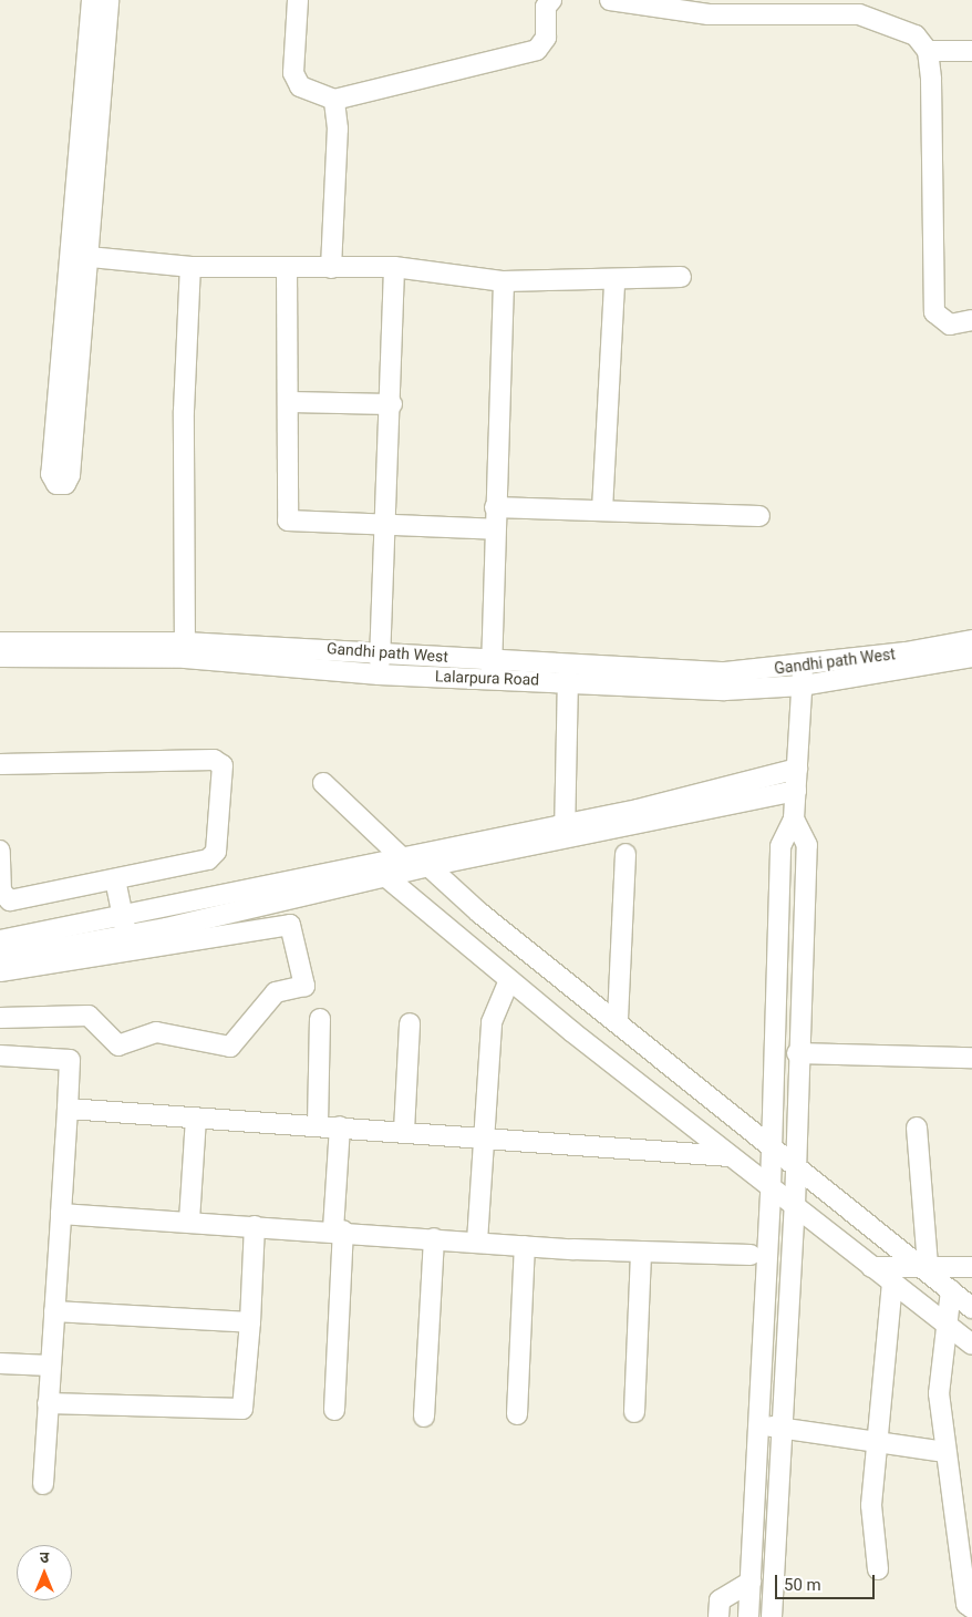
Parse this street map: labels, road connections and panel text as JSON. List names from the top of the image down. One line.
{"streets":{"street":["Gandhi path West","Lalarpura Road"]},"crossings":[["Gandhi path West","Lalarpura Road"]],"scale_bar":"50 m","north":"top"}
